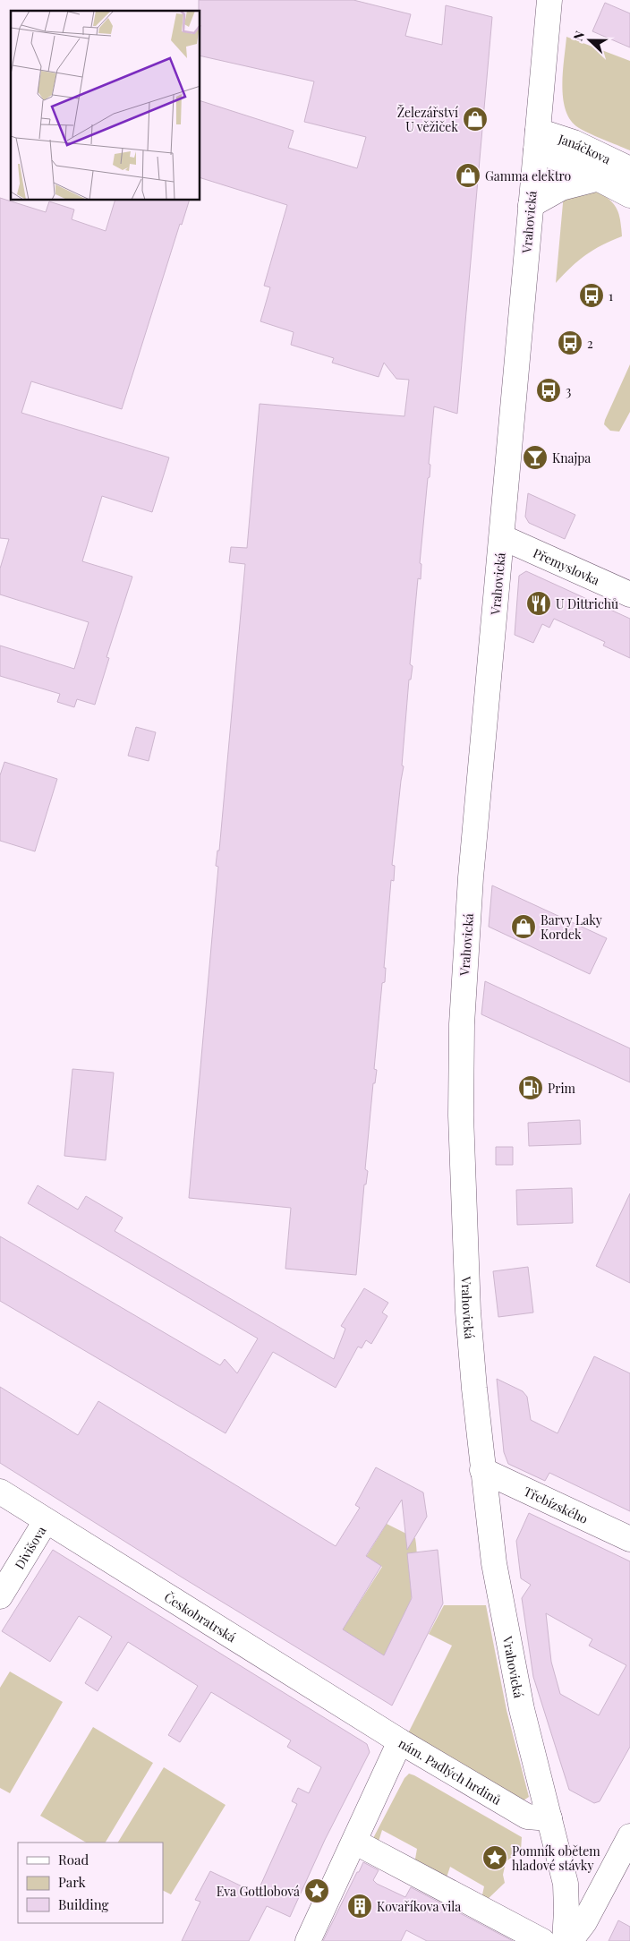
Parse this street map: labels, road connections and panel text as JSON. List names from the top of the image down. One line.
{"streets":{"street":["Janáčkova","Vrahovická","Přemyslovka","Třebízského","Divišova","Českobratrská","nám. Padlých hrdinů"]},"crossings":[["Janáčkova","Vrahovická"],["Vrahovická","Přemyslovka"],["Vrahovická","Třebízského"],["Vrahovická","nám. Padlých hrdinů"],["Divišova","Českobratrská"],["Českobratrská","nám. Padlých hrdinů"]],"places":{"shop":["Železářství U věžiček","Gamma elektro","Barvy Laky Kordek"],"bus stop":["1","2","3"],"bar":["Knajpa"],"restaurant":["U Dittrichů"],"fuel station":["Prim"],"place":["Pomník obětem hladové stávky","Eva Gottlobová"],"building":["Kovaříkova vila"]},"legend":["Road","Park","Building"],"north":"left"}
